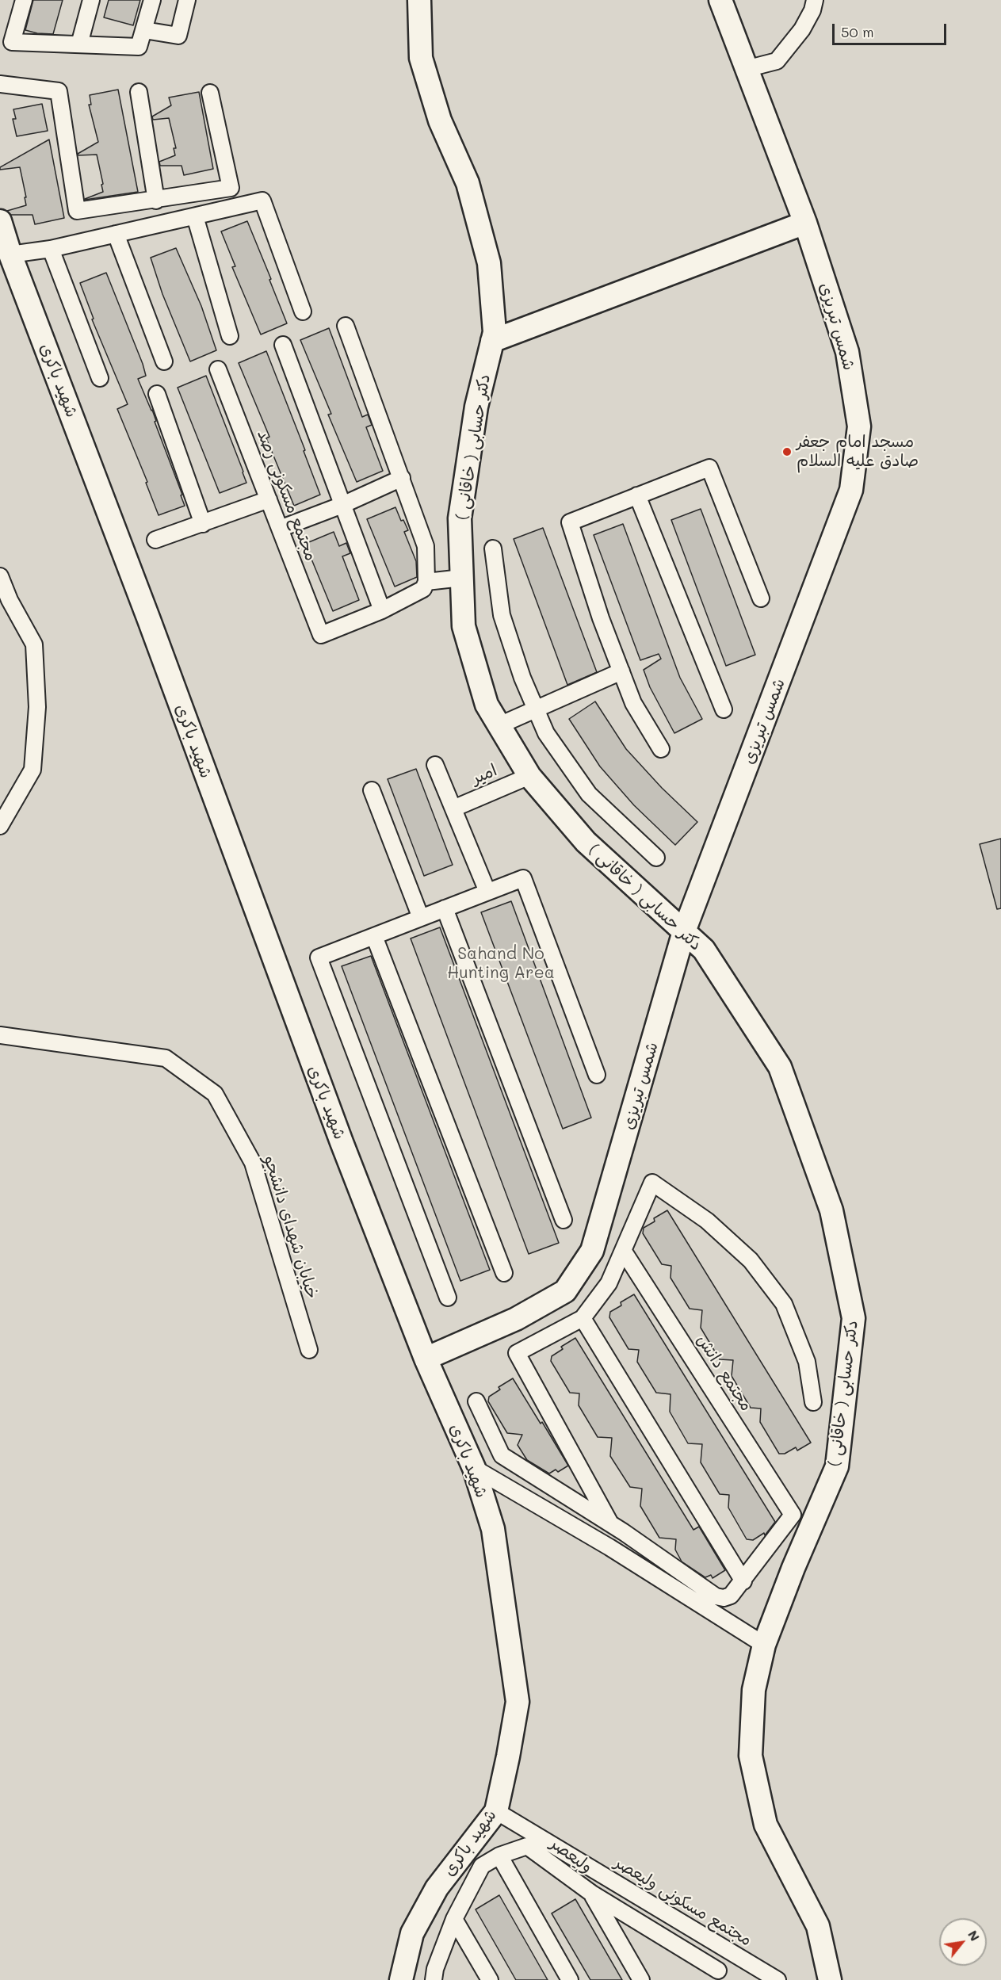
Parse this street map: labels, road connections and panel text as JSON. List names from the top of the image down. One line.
{"streets":{"street":["شمس تبریزی","شهید باکری","دکتر حسابی ( خاقانی )","مجتمع مسکونی رصد","امیر","خیابان شهدای دانشجو","مجتمع دانش","ولیعصر","مجتمع مسکونی ولیعصر"]},"crossings":[["شمس تبریزی","شهید باکری"],["شمس تبریزی","دکتر حسابی ( خاقانی )"],["شهید باکری","مجتمع مسکونی ولیعصر"],["دکتر حسابی ( خاقانی )","امیر"]],"parks":["Sahand No Hunting Area"],"places":["مسجد امام جعفر صادق علیه السلام"],"scale_bar":"50 m","north":"top right"}
